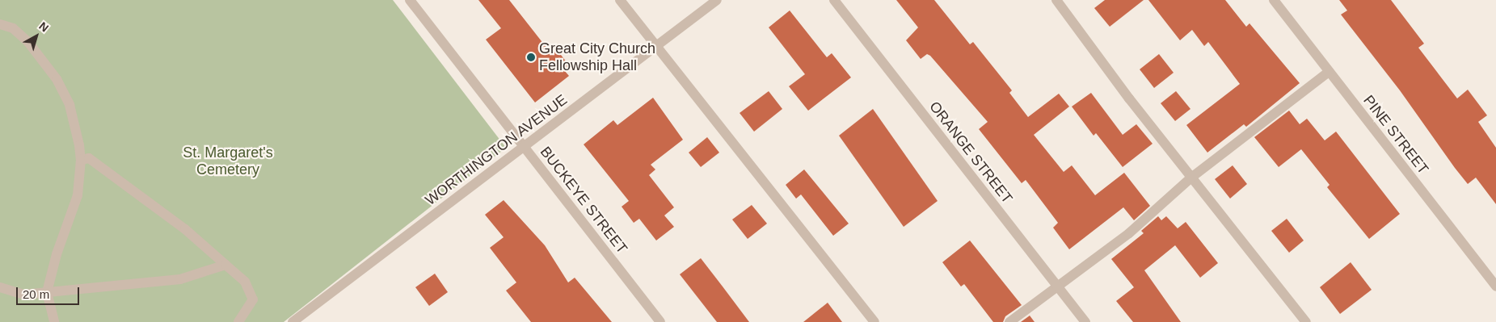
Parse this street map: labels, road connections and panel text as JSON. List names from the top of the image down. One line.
{"streets":{"street":["PINE STREET","WORTHINGTON AVENUE","ORANGE STREET","BUCKEYE STREET"]},"crossings":[["WORTHINGTON AVENUE","BUCKEYE STREET"]],"parks":["St. Margaret's Cemetery"],"places":["Great City Church Fellowship Hall"],"scale_bar":"20 m","north":"top right"}
